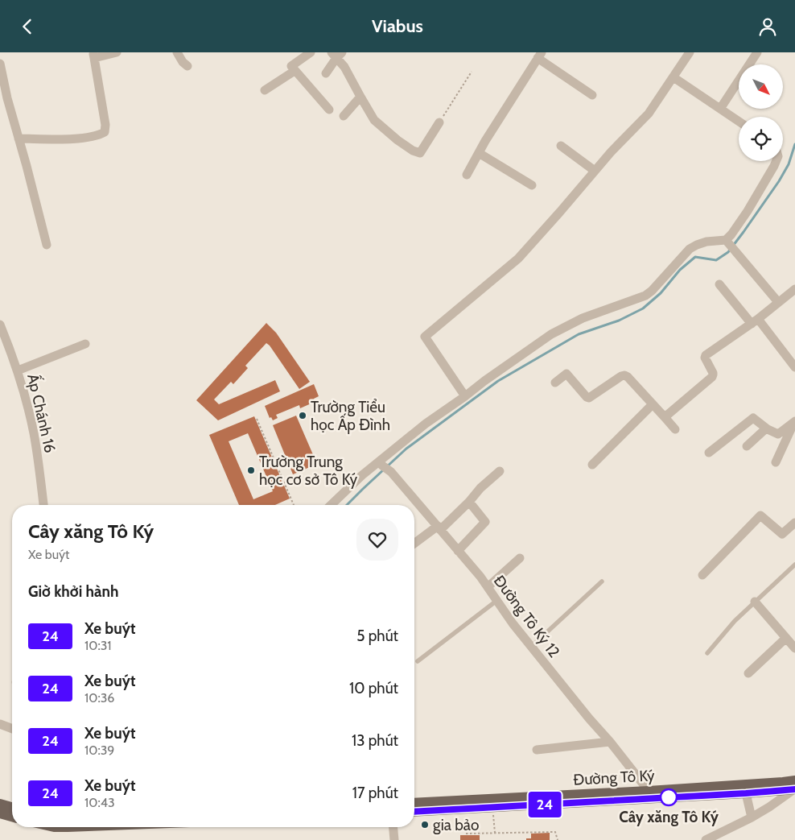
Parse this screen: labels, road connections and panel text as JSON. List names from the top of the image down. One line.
{"streets":{"main road":["Đường Tô Ký"],"street":["Ấp Chánh 16","Đường Tô Ký 12"]},"crossings":[["Đường Tô Ký 12","Đường Tô Ký"]],"places":["Trường Tiểu học Ấp Đình","Trường Trung học cơ sở Tô Ký","Cây xăng Tô Ký","gia bảo"],"lines":["bus line 24"],"north":"bottom right","page":{"header":"Viabus","on_map":"24","heading":[["Cây xăng Tô Ký","Xe buýt"],"Giờ khởi hành"],"list":[{"mark":"24","name":"Xe buýt","note":"10:31","value":"5 phút"},{"mark":"24","name":"Xe buýt","note":"10:36","value":"10 phút"},{"mark":"24","name":"Xe buýt","note":"10:39","value":"13 phút"},{"mark":"24","name":"Xe buýt","note":"10:43","value":"17 phút"}]}}
